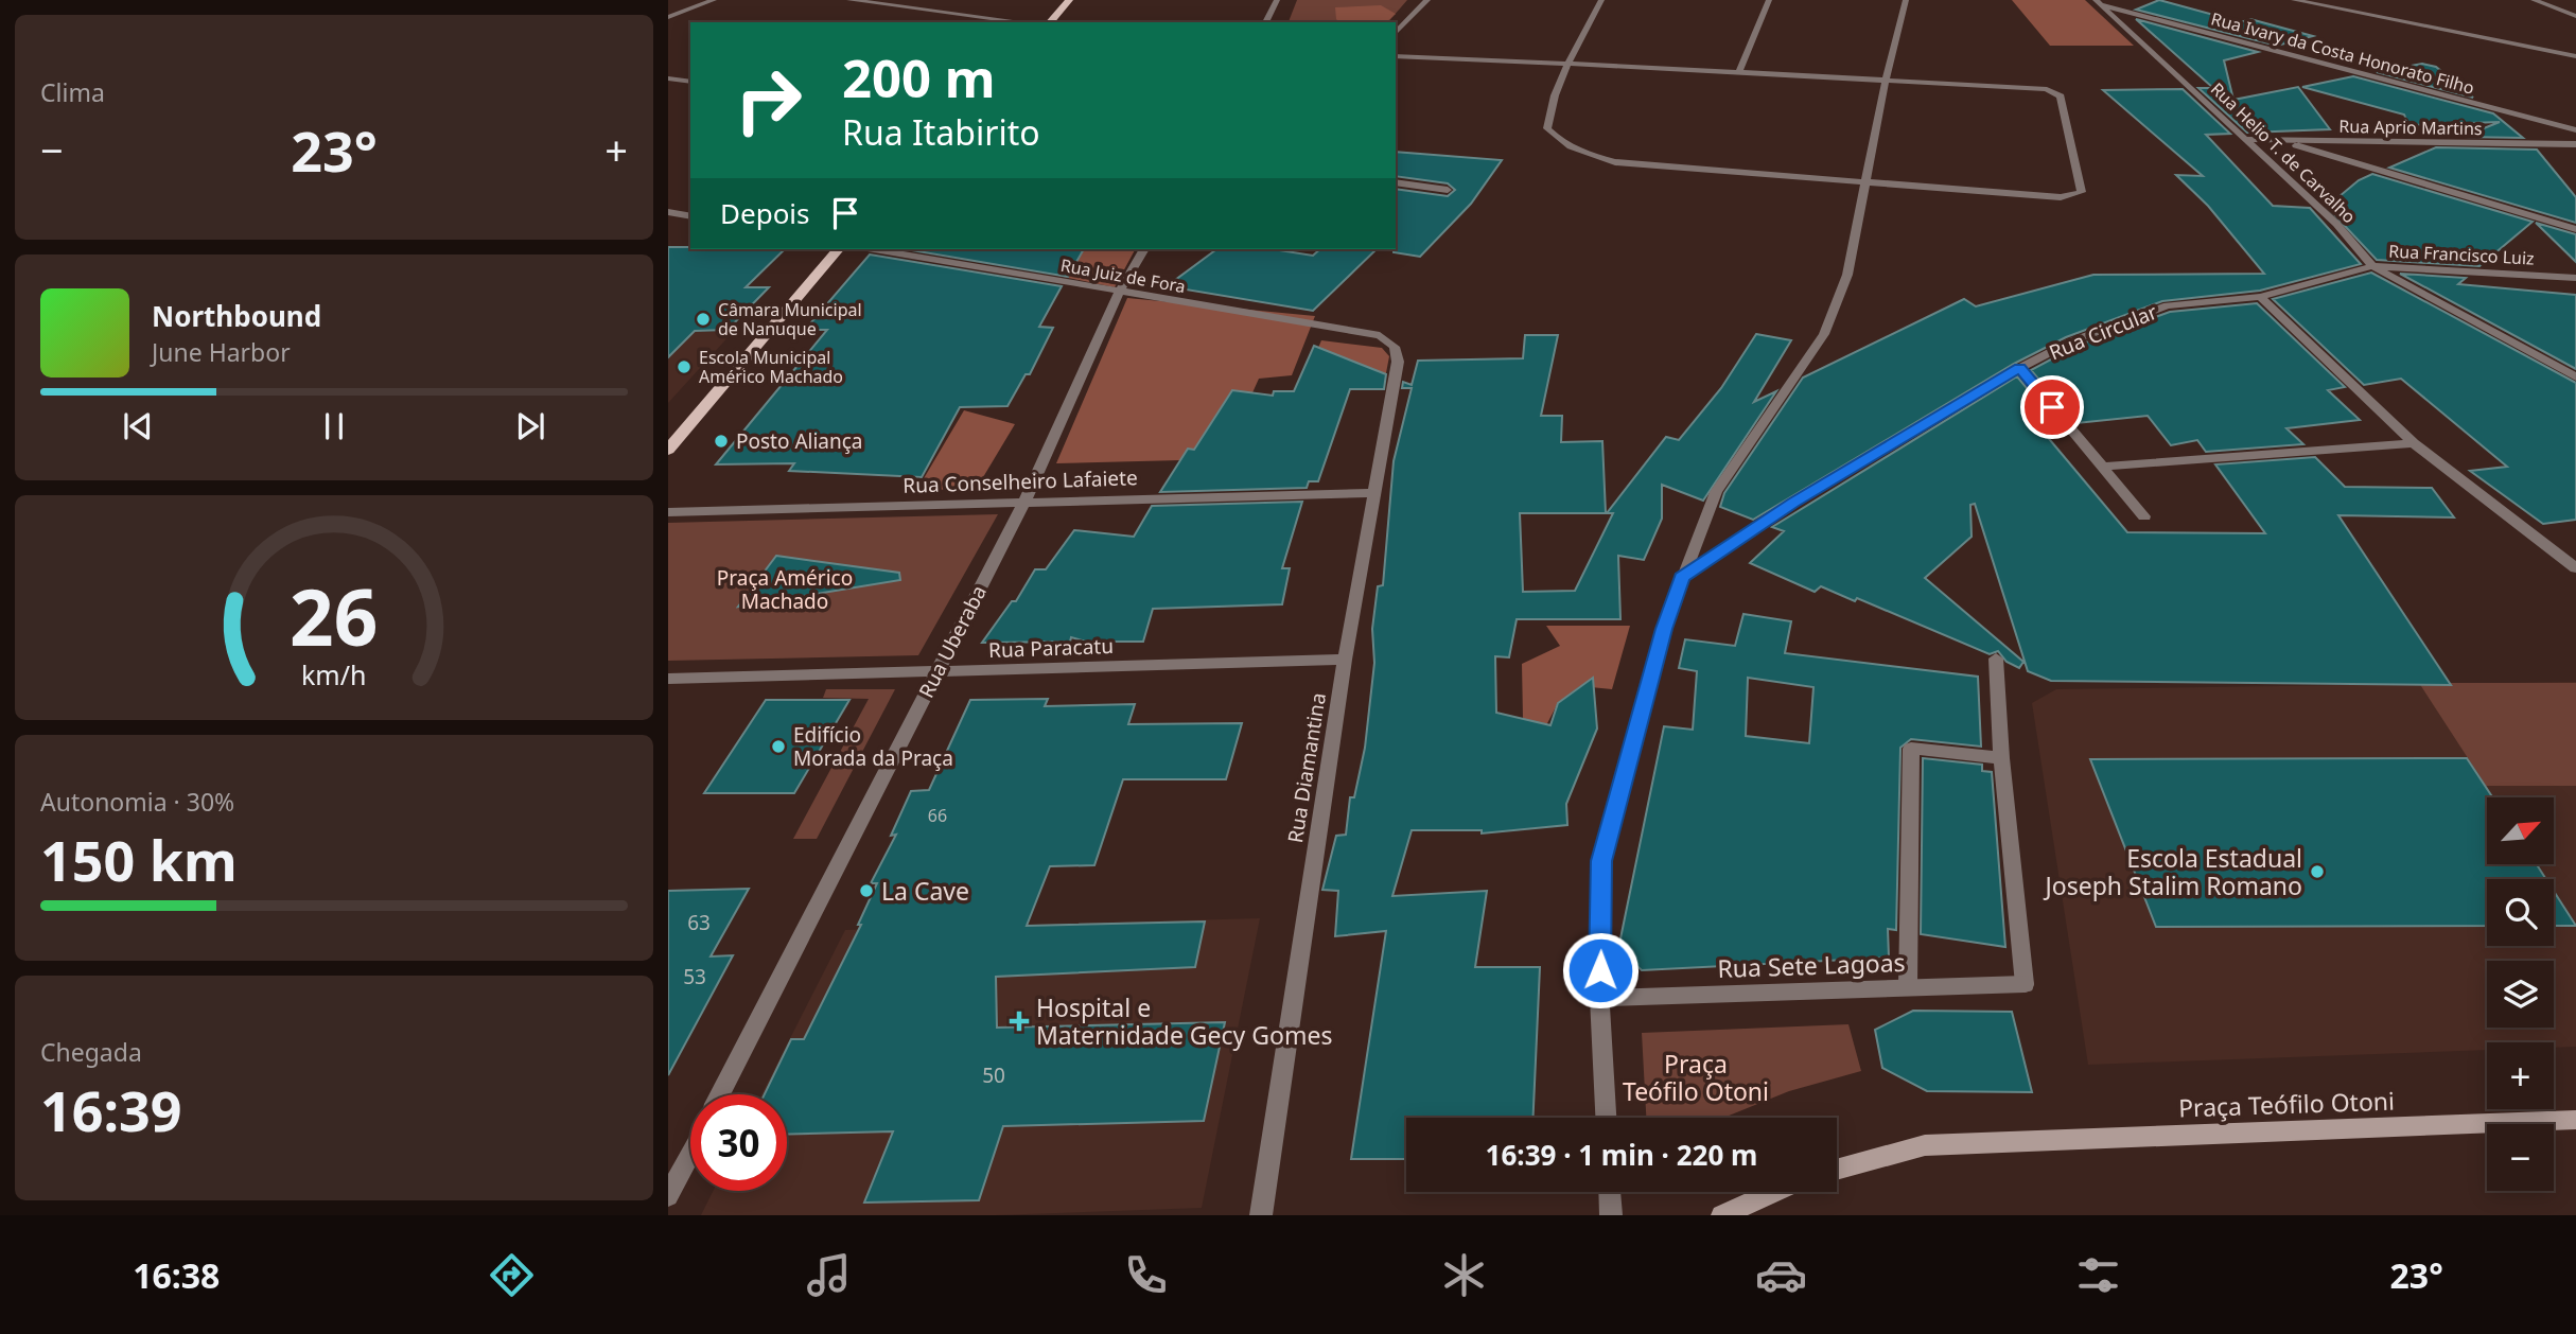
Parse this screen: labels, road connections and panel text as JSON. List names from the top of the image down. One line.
{"streets":{"main road":["Praça Teófilo Otoni"],"street":["Rua Ivary da Costa Honorato Filho","Rua Aprio Martins","Rua Helio T. de Carvalho","Rua Francisco Luiz","Rua Juiz de Fora","Rua Circular","Rua Conselheiro Lafaiete","Rua Uberaba","Rua Paracatu","Rua Diamantina","Rua Sete Lagoas"]},"crossings":[["Rua Ivary da Costa Honorato Filho","Rua Helio T. de Carvalho"],["Rua Aprio Martins","Rua Helio T. de Carvalho"],["Rua Helio T. de Carvalho","Rua Francisco Luiz"],["Rua Francisco Luiz","Rua Circular"],["Rua Juiz de Fora","Rua Uberaba"],["Rua Juiz de Fora","Rua Diamantina"],["Rua Conselheiro Lafaiete","Rua Uberaba"],["Rua Conselheiro Lafaiete","Rua Diamantina"],["Rua Uberaba","Rua Paracatu"],["Rua Paracatu","Rua Diamantina"]],"parks":["Praça Américo Machado","Praça Teófilo Otoni"],"places":{"other":["Câmara Municipal de Nanuque","Escola Municipal Américo Machado","Posto Aliança","Edifício Morada da Praça","Escola Estadual Joseph Stalim Romano","La Cave"],"health":["Hospital e Maternidade Gecy Gomes"]},"house_numbers":["66","63","53","50"],"north":"top right","page":{"tile":["Clima",["Autonomia · 30%","150 km"],["Chegada","16:39"]],"turn":["200 m","Rua Itabirito"],"heat":["−","23°","+"],"then":"Depois","song":["Northbound","June Harbor"],"map_buttons":["+","−"],"limit":"30","trip":"16:39 · 1 min · 220 m","tabs":["16:38","23°"],"gauge":["26","km/h"]}}
